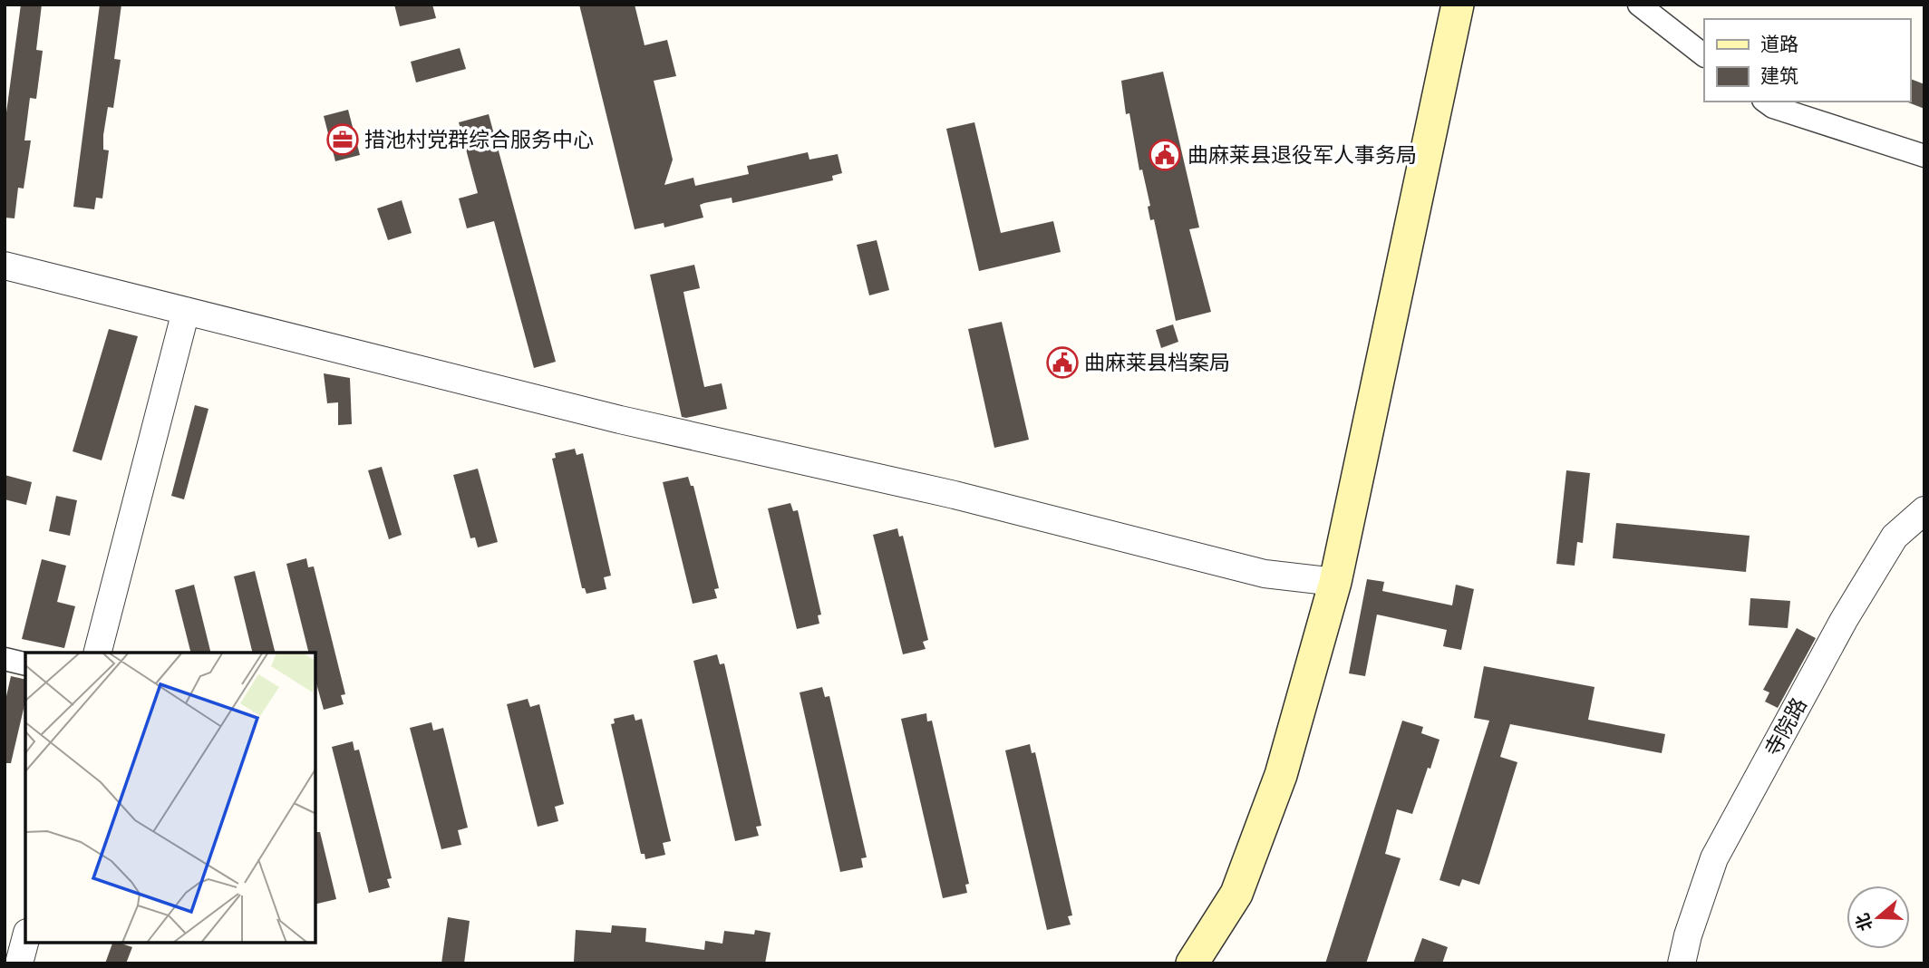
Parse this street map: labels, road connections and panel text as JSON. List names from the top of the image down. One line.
{"streets":{"street":["寺院路"]},"places":{"office":["措池村党群综合服务中心"],"public building":["曲麻莱县退役军人事务局","曲麻莱县档案局"]},"legend":["道路","建筑"],"north":"left"}
